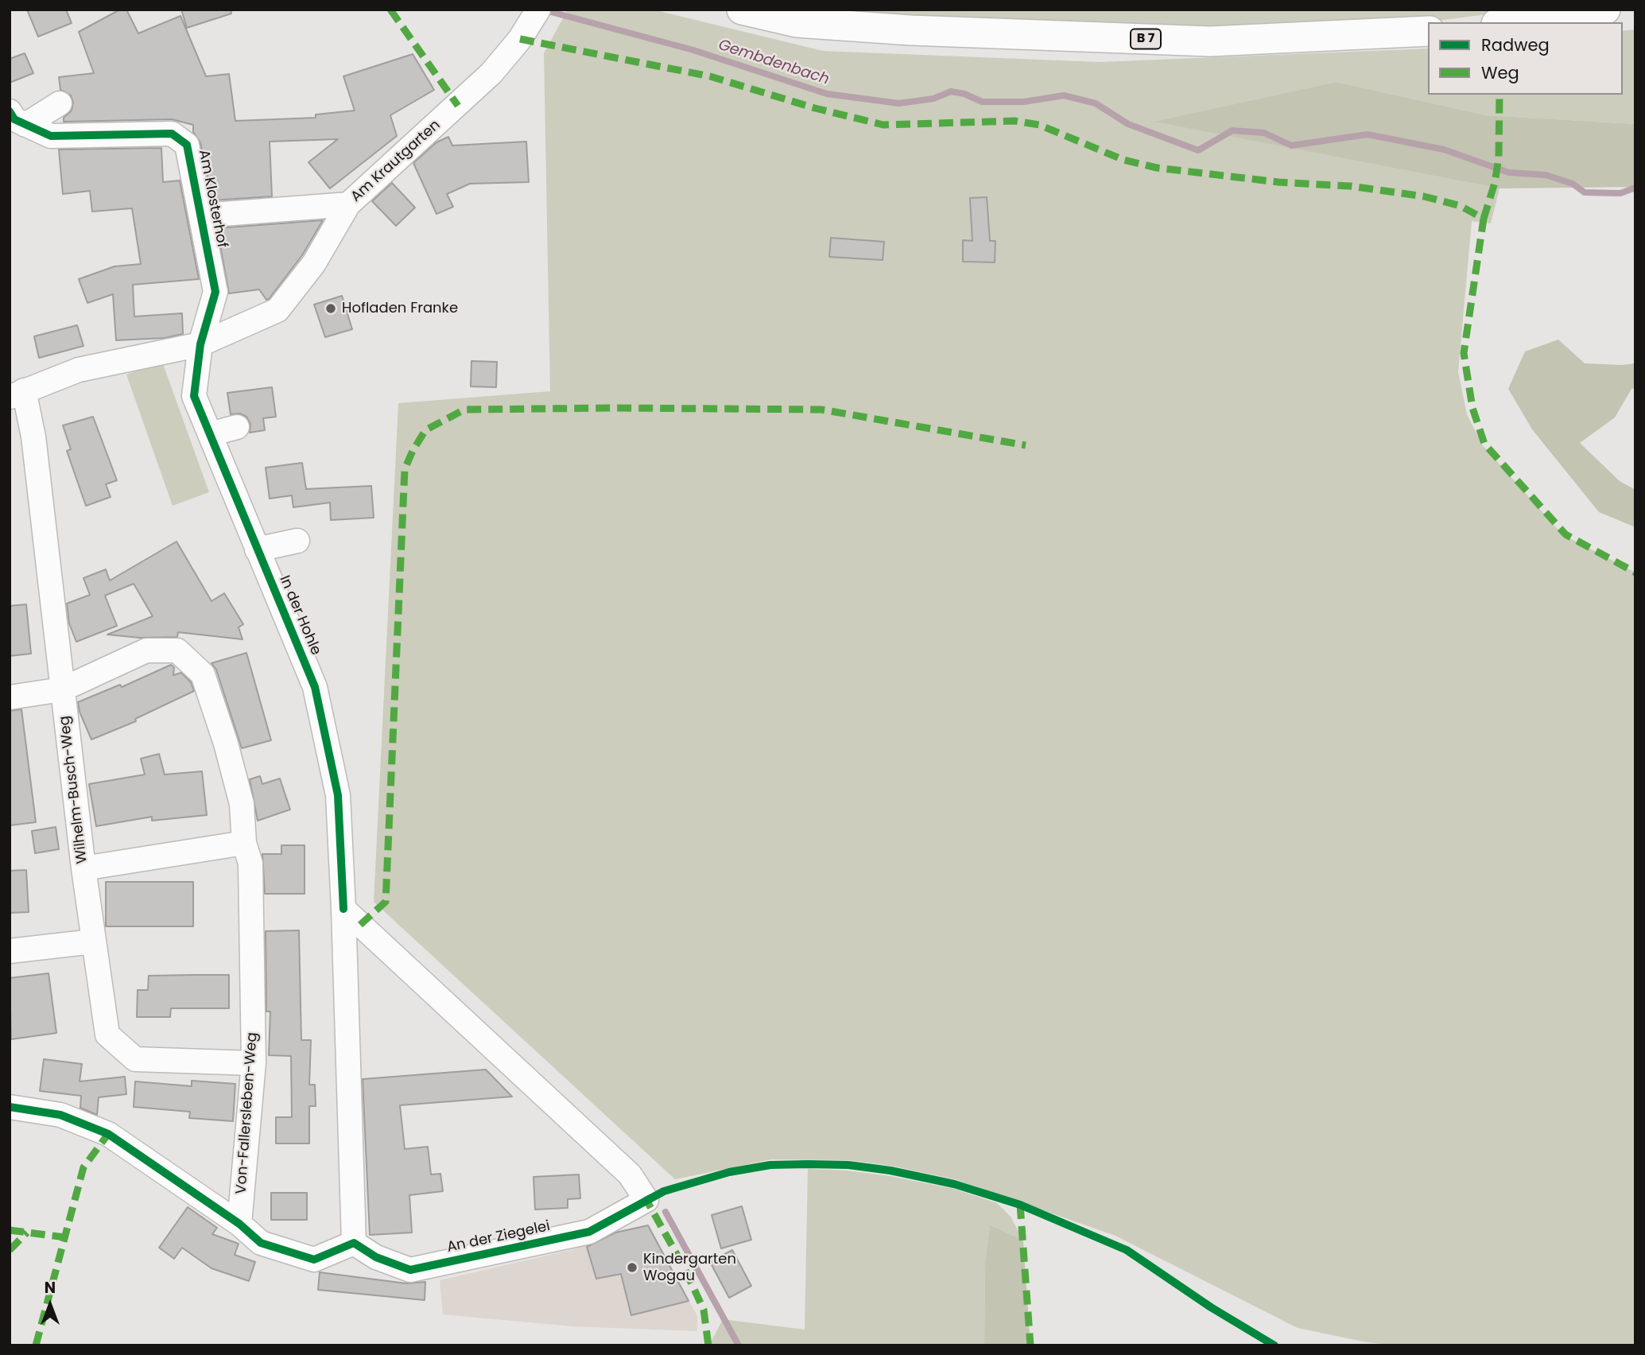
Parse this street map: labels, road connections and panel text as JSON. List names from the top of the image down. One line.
{"streets":{"main road":["B 7"],"street":["Am Krautgarten","Am Klosterhof","In der Hohle","Wilhelm-Busch-Weg","Von-Fallersleben-Weg","An der Ziegelei"]},"crossings":[["Am Krautgarten","Am Klosterhof"],["Am Krautgarten","In der Hohle"],["Am Krautgarten","Wilhelm-Busch-Weg"],["Am Klosterhof","In der Hohle"],["In der Hohle","An der Ziegelei"],["Wilhelm-Busch-Weg","Von-Fallersleben-Weg"]],"water":["Gembdenbach"],"places":["Hofladen Franke","Kindergarten Wogau"],"legend":["Radweg","Weg"],"north":"top"}
